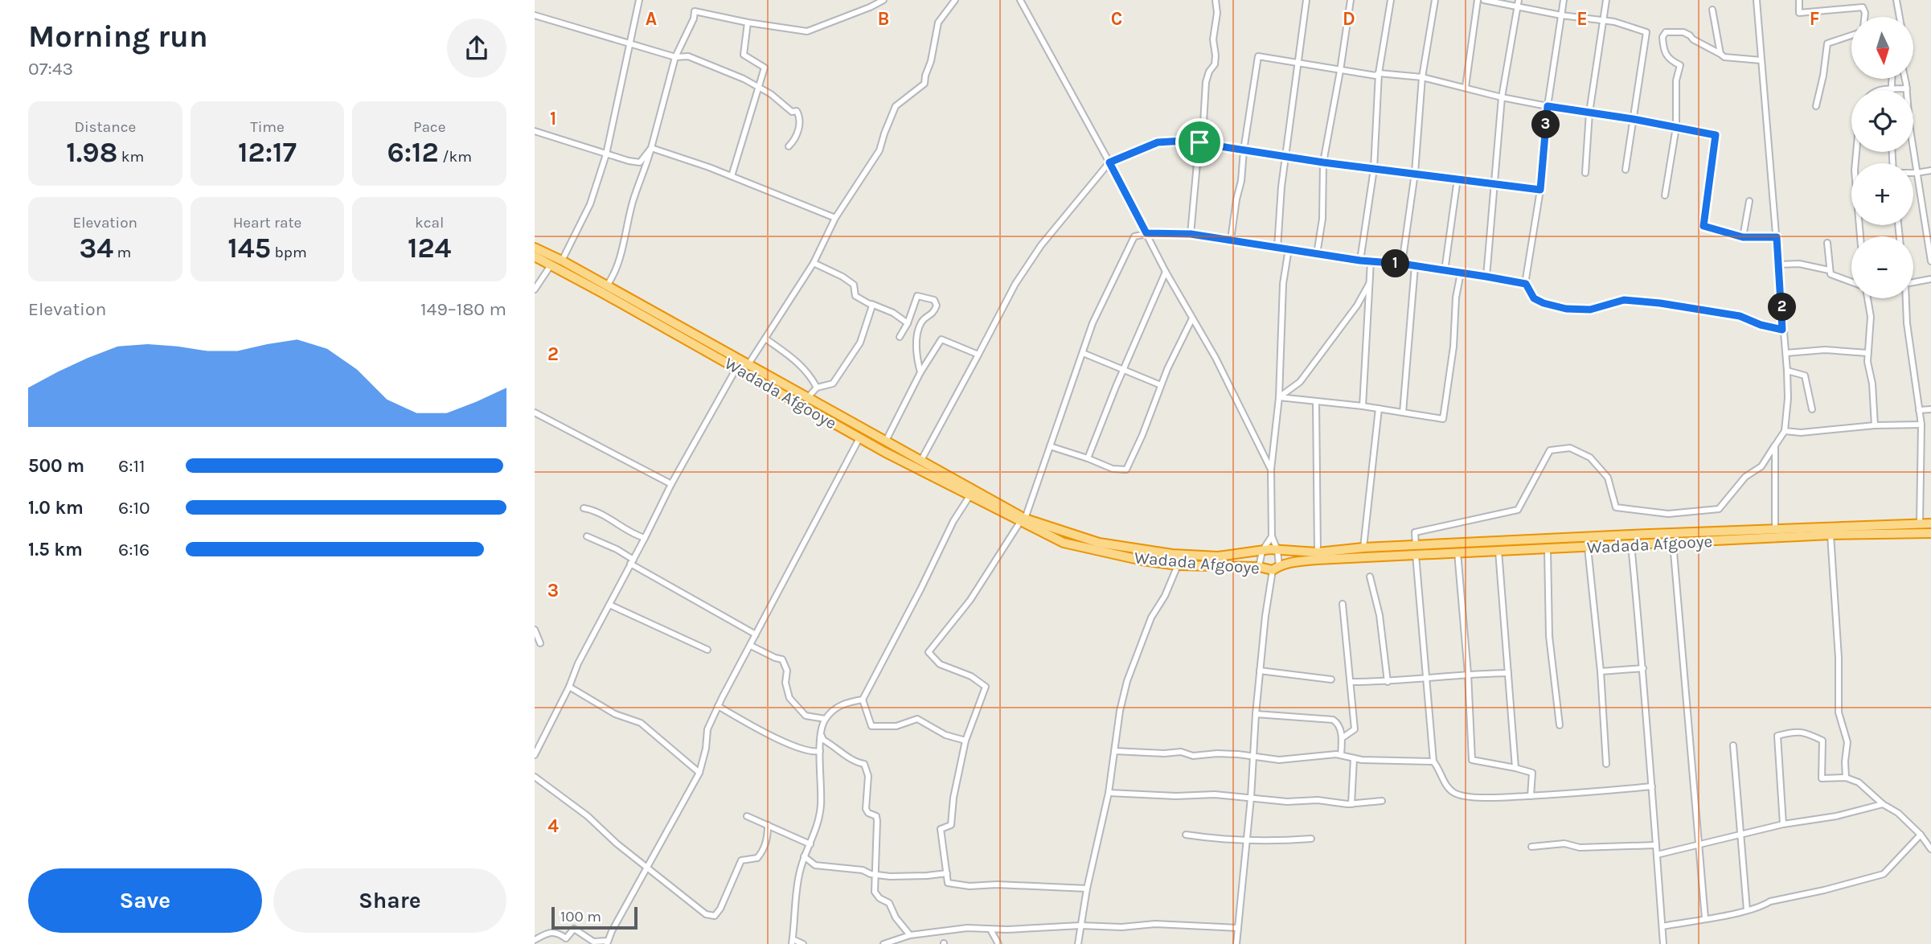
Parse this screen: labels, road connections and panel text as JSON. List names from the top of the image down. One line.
{"streets":{"highway":["Wadada Afgooye"]},"scale_bar":"100 m","north":"bottom","page":{"heading":["Morning run","07:43"],"map_buttons":["+","−"],"stats":[["Distance","1.98 km"],["Time","12:17"],["Pace","6:12 /km"],["Elevation","34 m"],["Heart rate","145 bpm"],["kcal","124"]],"pins":["3","1","2"],"chart":["Elevation","149–180 m"],"list":[{"name":"500 m","note":"6:11"},{"name":"1.0 km","note":"6:10"},{"name":"1.5 km","note":"6:16"}],"buttons":["Save","Share"],"scale":"100 m"},"grid":{"columns":["A","B","C","D","E","F"],"rows":["1","2","3","4"]}}
